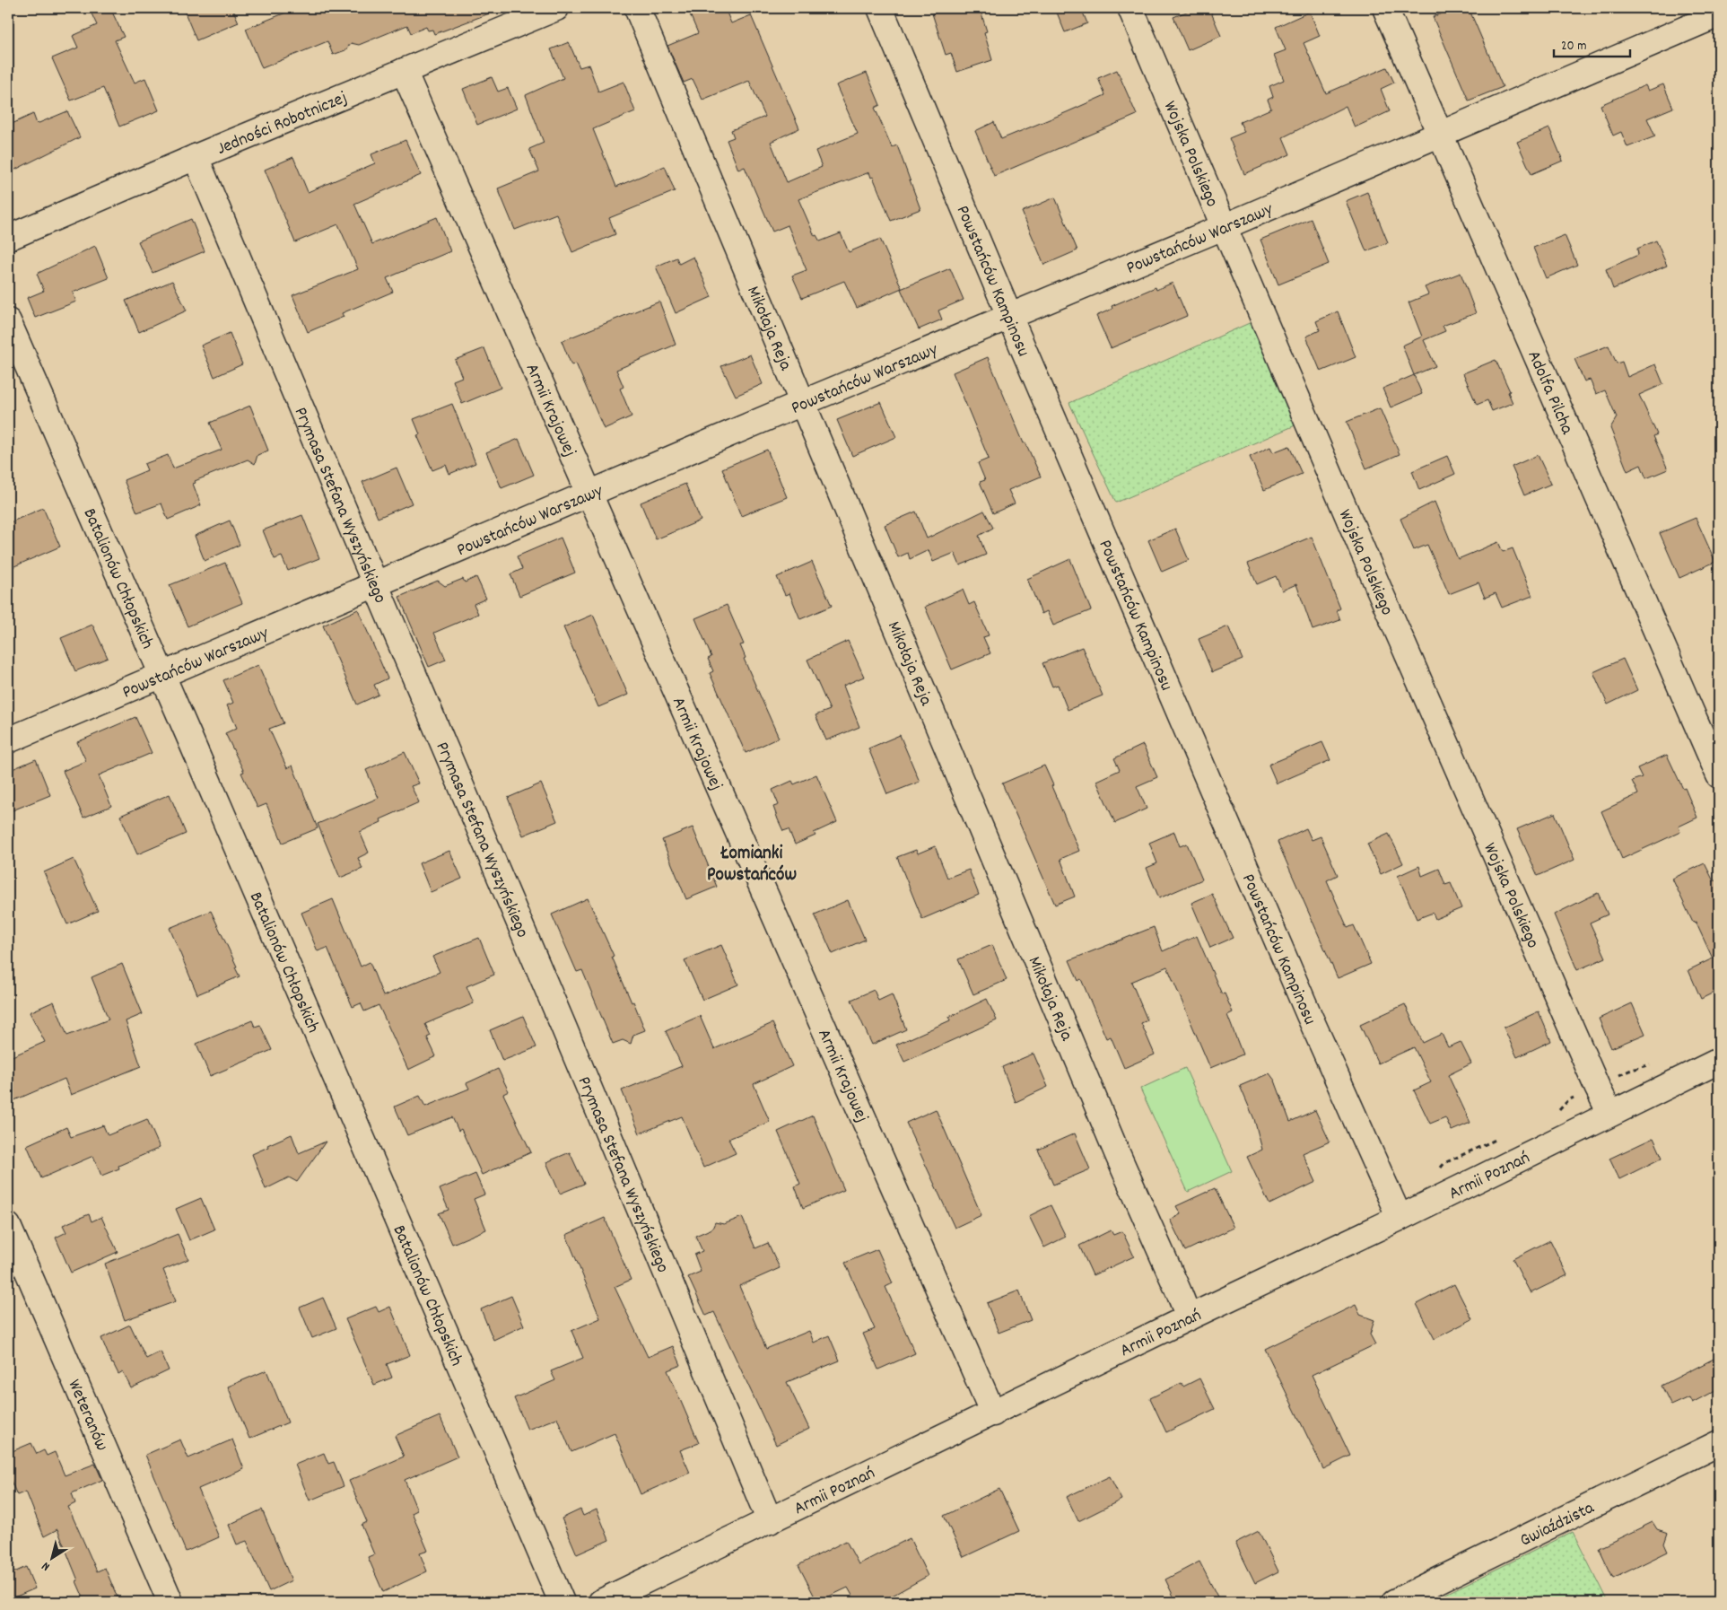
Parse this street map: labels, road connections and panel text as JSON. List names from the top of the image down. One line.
{"streets":{"street":["Jedności Robotniczej","Wojska Polskiego","Powstańców Warszawy","Powstańców Kampinosu","Mikołaja Reja","Adolfa Pilcha","Armii Krajowej","Prymasa Stefana Wyszyńskiego","Batalionów Chłopskich","Armii Poznań","Weteranów","Gwiaździsta"]},"crossings":[["Jedności Robotniczej","Armii Krajowej"],["Jedności Robotniczej","Prymasa Stefana Wyszyńskiego"],["Wojska Polskiego","Powstańców Warszawy"],["Wojska Polskiego","Armii Poznań"],["Powstańców Warszawy","Powstańców Kampinosu"],["Powstańców Warszawy","Mikołaja Reja"],["Powstańców Warszawy","Adolfa Pilcha"],["Powstańców Warszawy","Armii Krajowej"],["Powstańców Warszawy","Prymasa Stefana Wyszyńskiego"],["Powstańców Warszawy","Batalionów Chłopskich"],["Powstańców Kampinosu","Armii Poznań"],["Mikołaja Reja","Armii Poznań"],["Armii Krajowej","Armii Poznań"],["Prymasa Stefana Wyszyńskiego","Armii Poznań"]],"districts":["Łomianki Powstańców"],"scale_bar":"20 m","north":"bottom left"}
